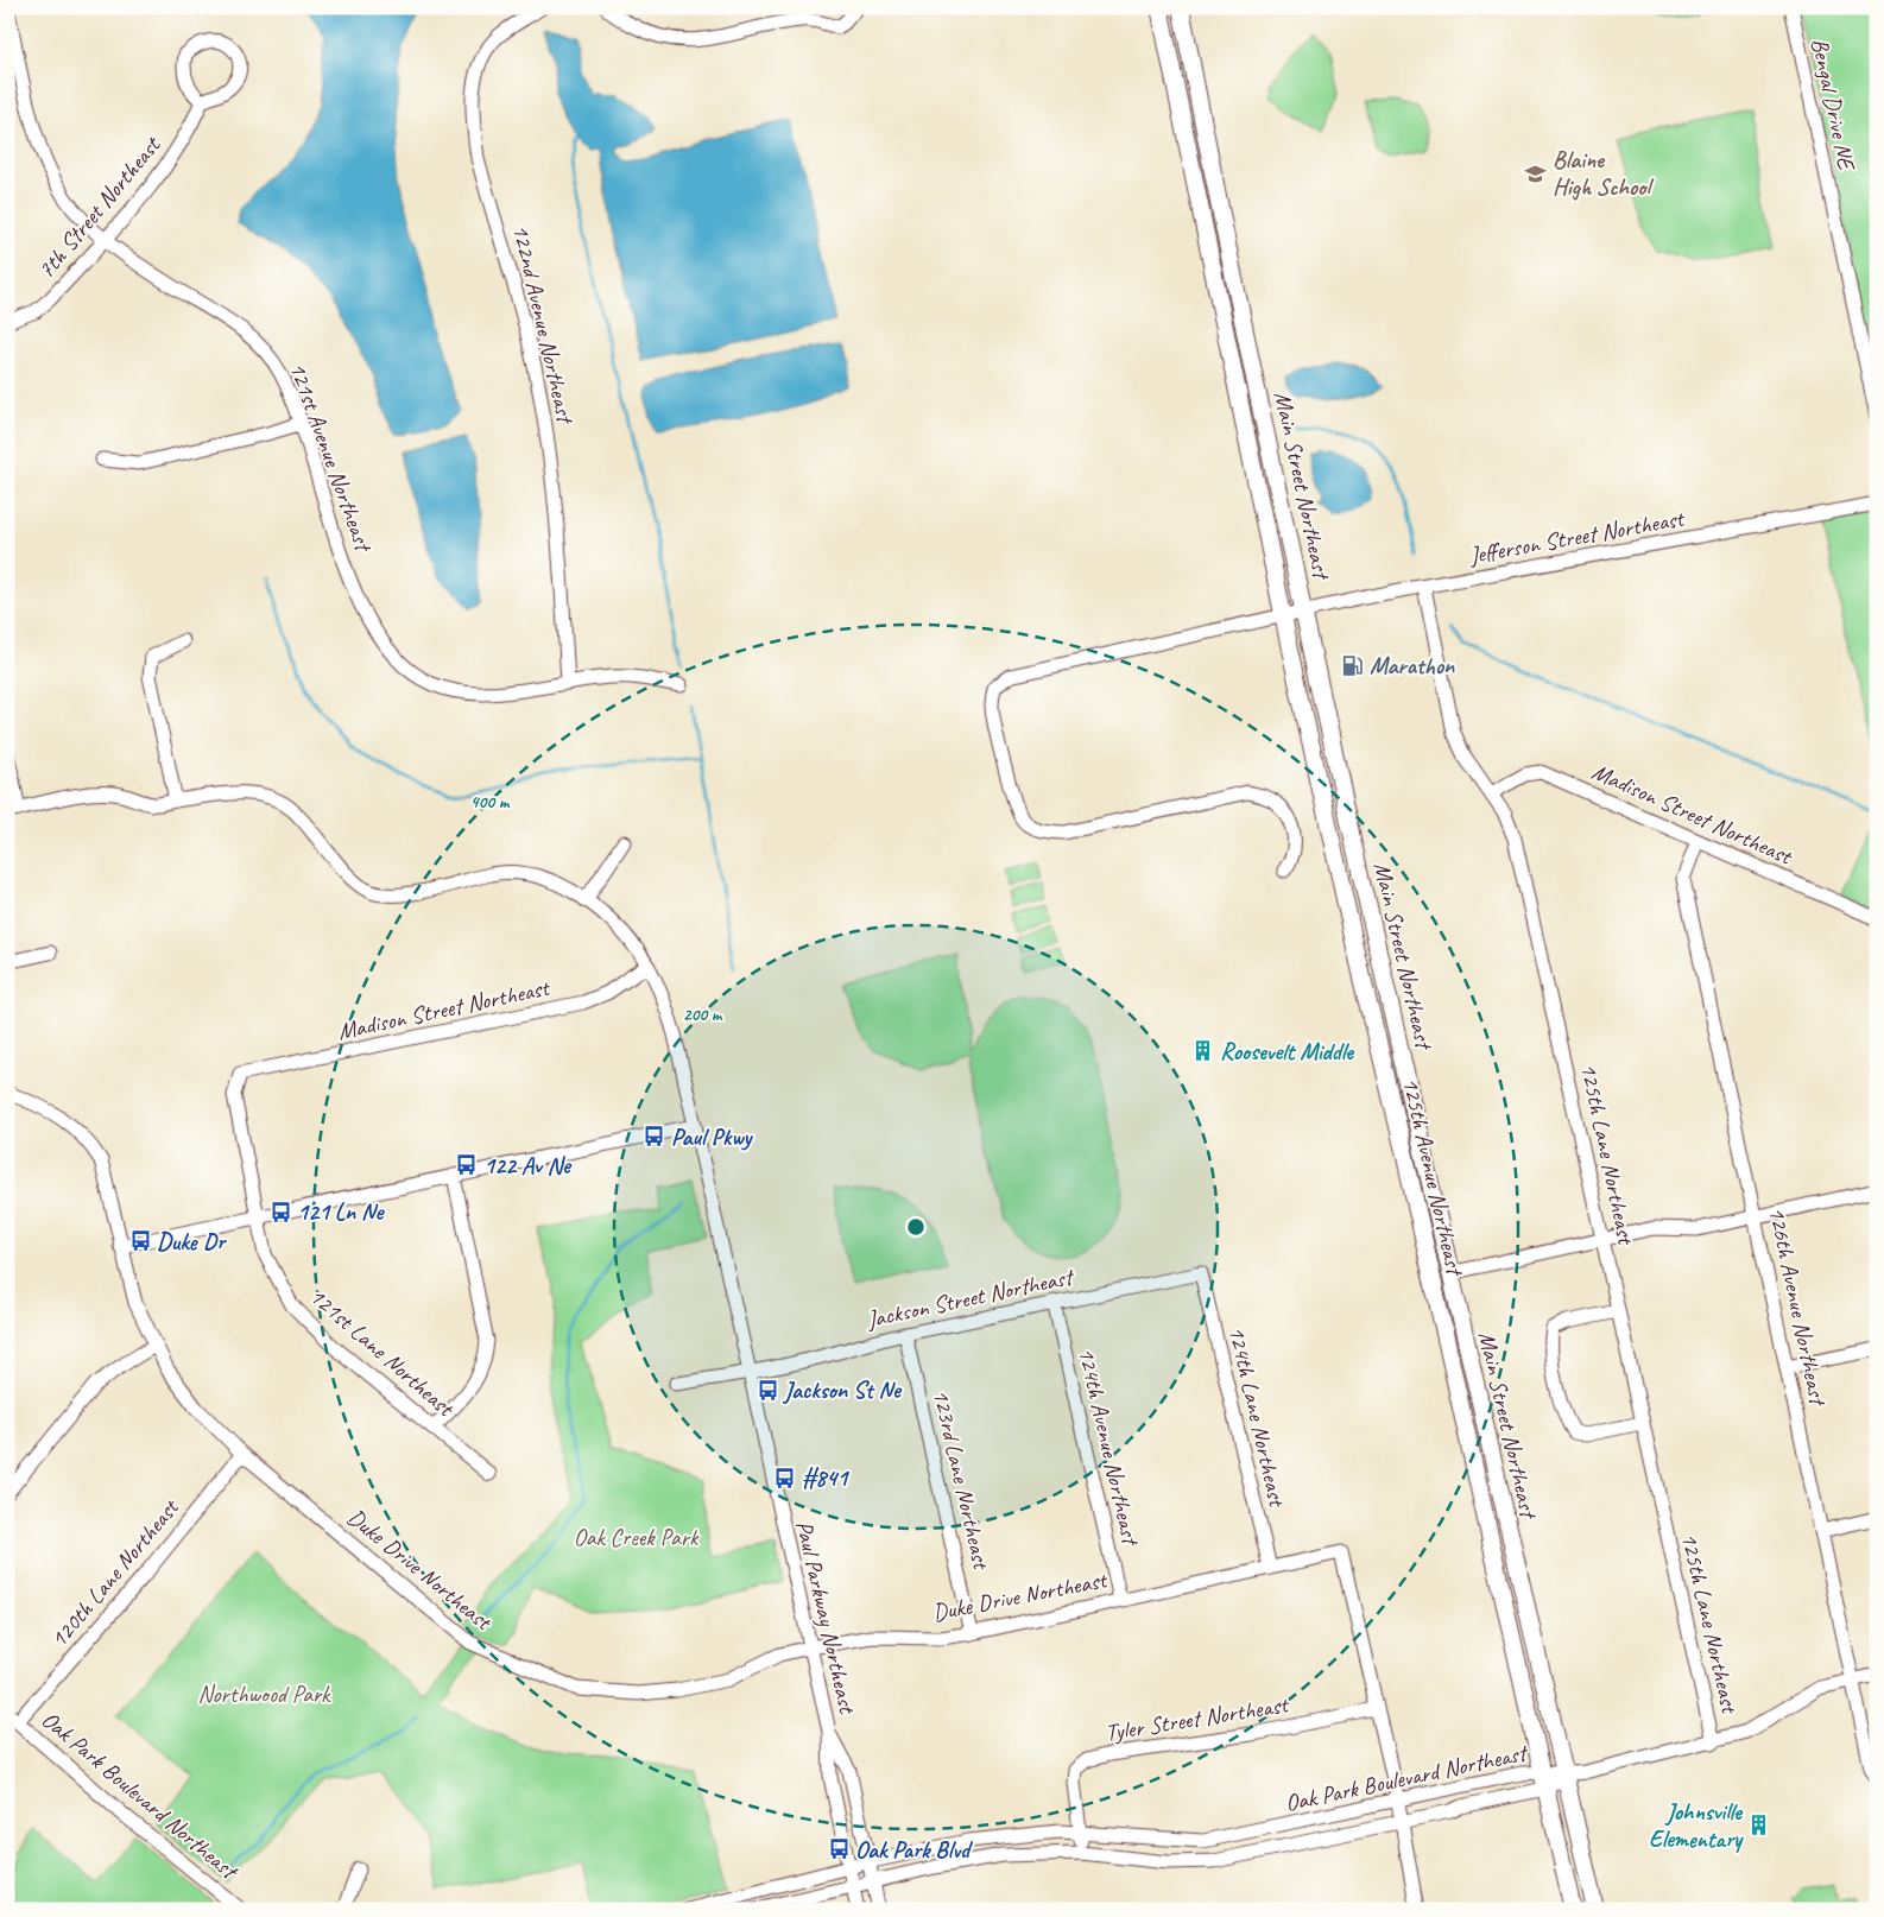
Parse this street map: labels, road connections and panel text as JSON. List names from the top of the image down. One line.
{"streets":{"main road":["Main Street Northeast","125th Avenue Northeast"],"street":["Bengal Drive NE","7th Street Northeast","122nd Avenue Northeast","121st Avenue Northeast","Jefferson Street Northeast","Madison Street Northeast","125th Lane Northeast","Jackson Street Northeast","126th Avenue Northeast","121st Lane Northeast","124th Lane Northeast","124th Avenue Northeast","123rd Lane Northeast","Duke Drive Northeast","120th Lane Northeast","Paul Parkway Northeast","Tyler Street Northeast","Oak Park Boulevard Northeast"]},"crossings":[["7th Street Northeast","121st Avenue Northeast"],["122nd Avenue Northeast","121st Avenue Northeast"],["Main Street Northeast","Jefferson Street Northeast"],["Main Street Northeast","125th Avenue Northeast"],["Main Street Northeast","Oak Park Boulevard Northeast"],["Jefferson Street Northeast","125th Lane Northeast"],["Jefferson Street Northeast","125th Avenue Northeast"],["Madison Street Northeast","125th Lane Northeast"],["Madison Street Northeast","126th Avenue Northeast"],["Madison Street Northeast","121st Lane Northeast"],["Madison Street Northeast","Paul Parkway Northeast"],["Jackson Street Northeast","124th Lane Northeast"],["Jackson Street Northeast","124th Avenue Northeast"],["Jackson Street Northeast","123rd Lane Northeast"],["Jackson Street Northeast","Paul Parkway Northeast"],["124th Lane Northeast","Duke Drive Northeast"],["124th Avenue Northeast","Duke Drive Northeast"],["123rd Lane Northeast","Duke Drive Northeast"],["Duke Drive Northeast","120th Lane Northeast"],["Duke Drive Northeast","Paul Parkway Northeast"],["Duke Drive Northeast","Tyler Street Northeast"],["120th Lane Northeast","Oak Park Boulevard Northeast"],["Paul Parkway Northeast","Oak Park Boulevard Northeast"],["Tyler Street Northeast","Oak Park Boulevard Northeast"]],"parks":["Oak Creek Park","Northwood Park"],"places":{"school or university":["Blaine High School"],"fuel station":["Marathon"],"building":["Roosevelt Middle","Johnsville Elementary"],"bus stop":["Paul Pkwy","122 Av Ne","121 Ln Ne","Duke Dr","Jackson St Ne","#841","Oak Park Blvd"]},"rings":["400 m","200 m"]}
